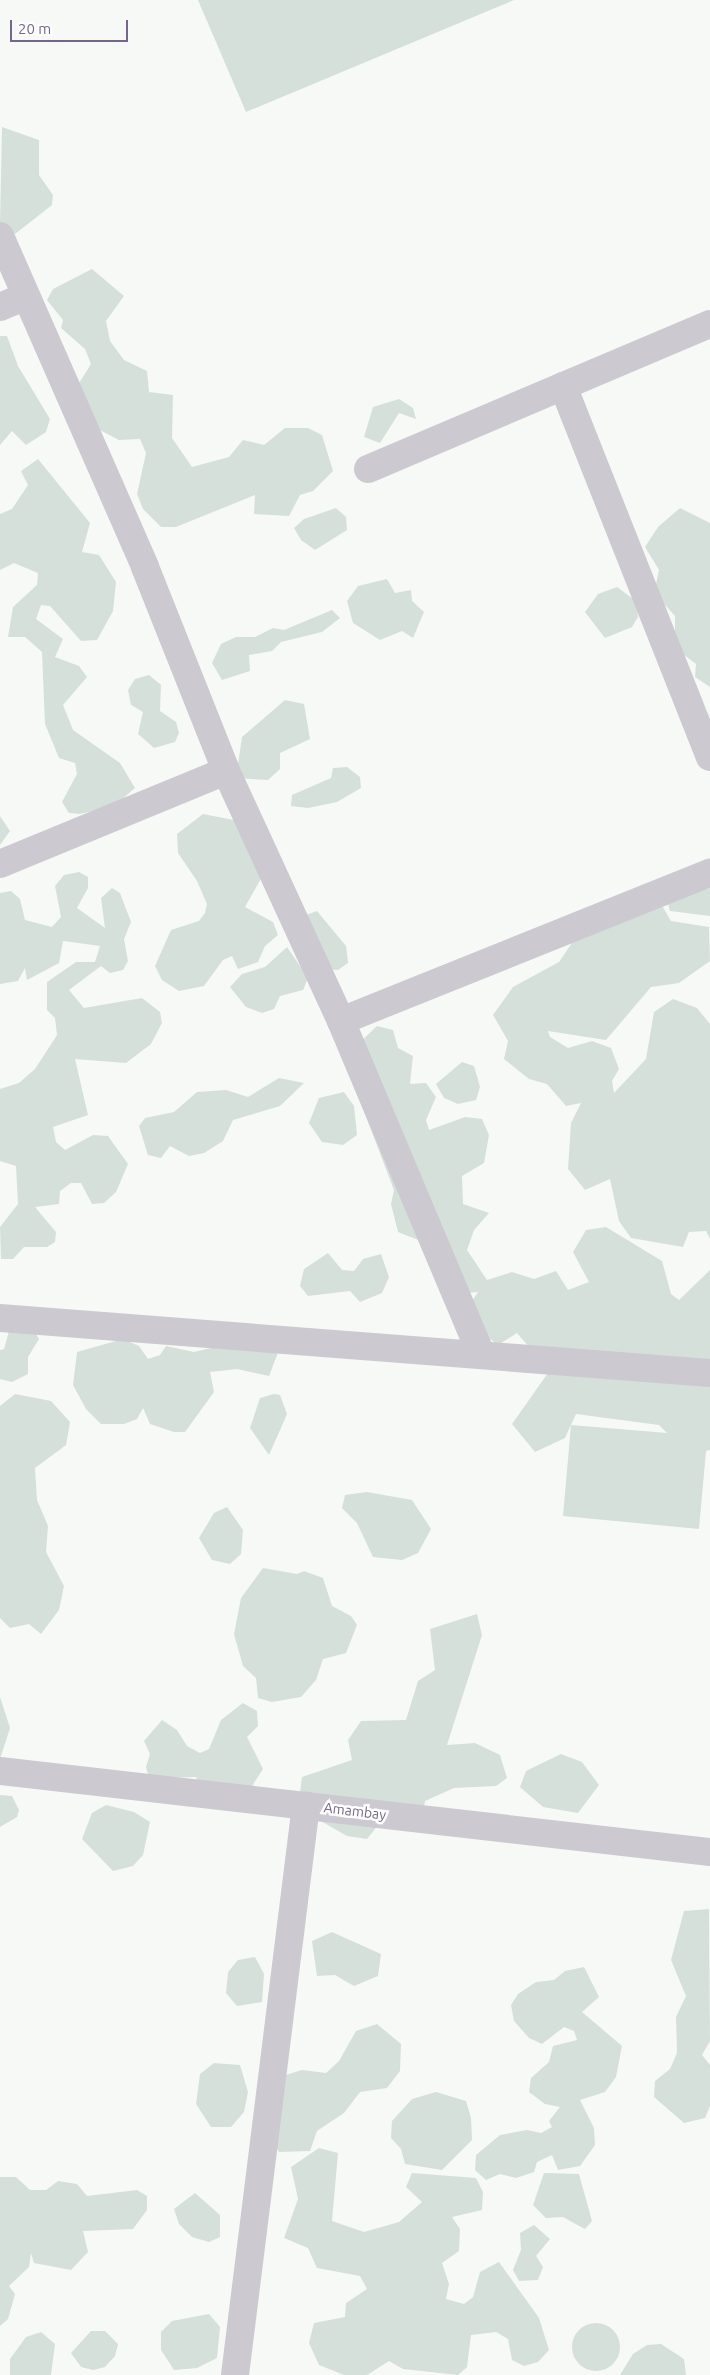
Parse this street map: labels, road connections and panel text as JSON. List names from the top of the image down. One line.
{"streets":{"street":["Amambay"]},"scale_bar":"20 m"}
